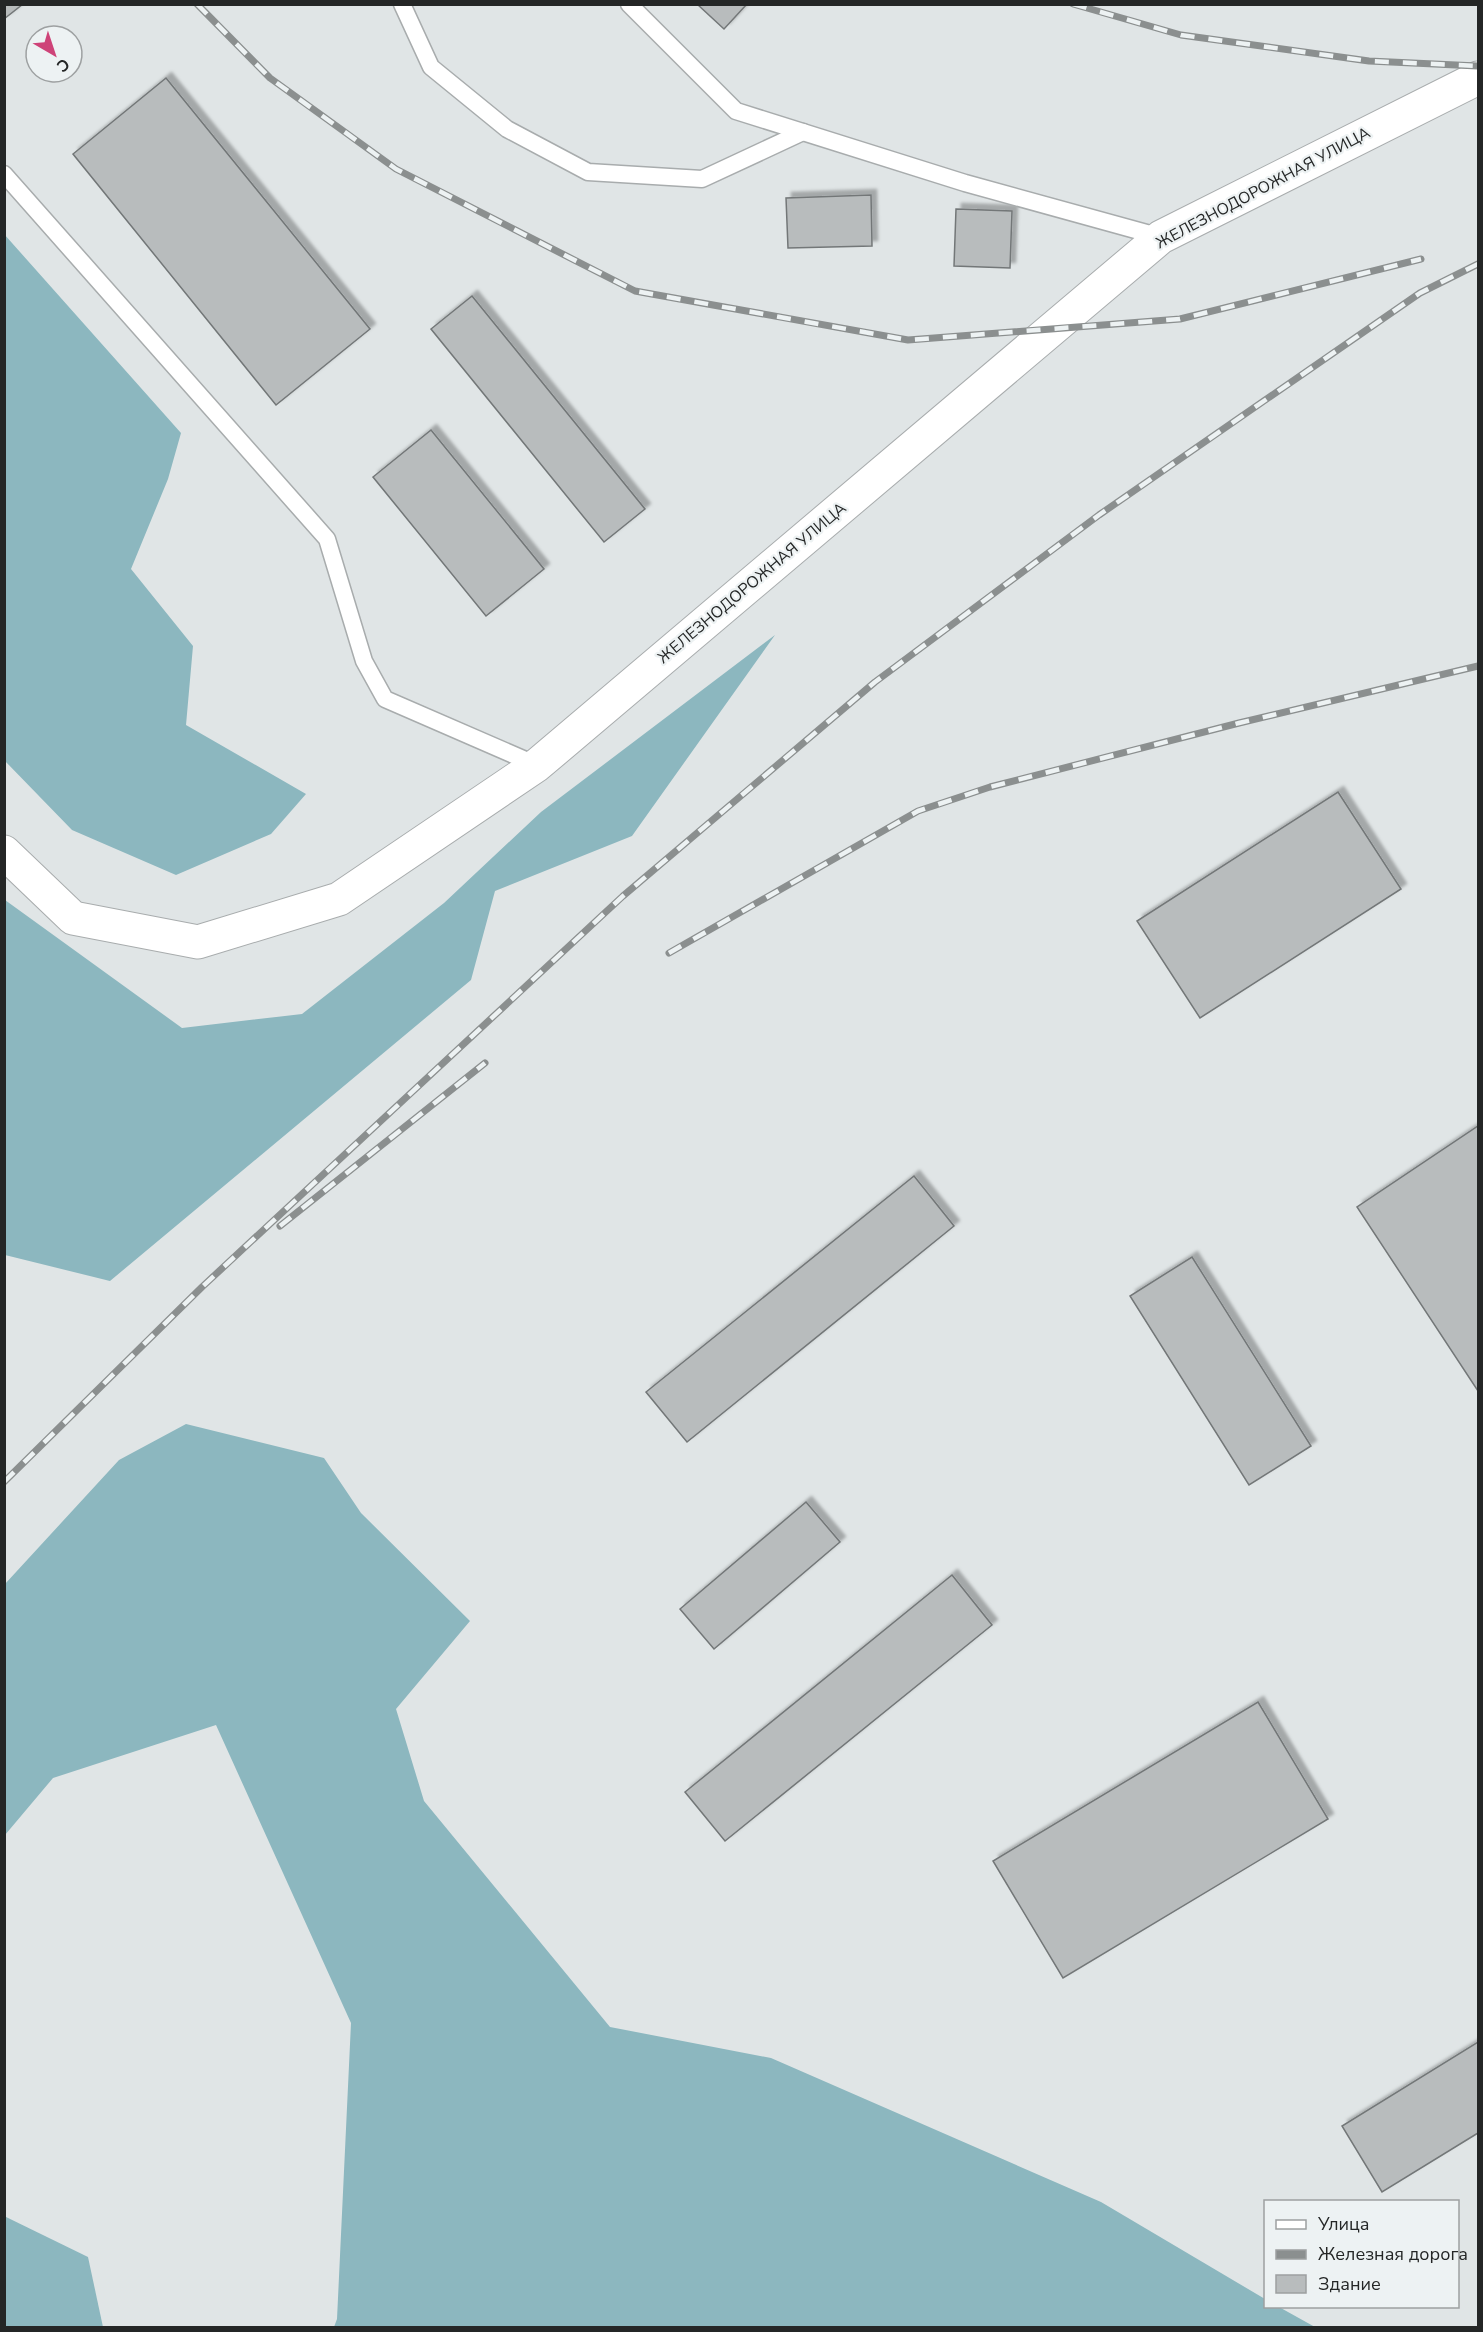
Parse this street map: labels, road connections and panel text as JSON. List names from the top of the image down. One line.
{"streets":{"street":["ЖЕЛЕЗНОДОРОЖНАЯ УЛИЦА"]},"legend":["Улица","Железная дорога","Здание"],"north":"bottom right"}
